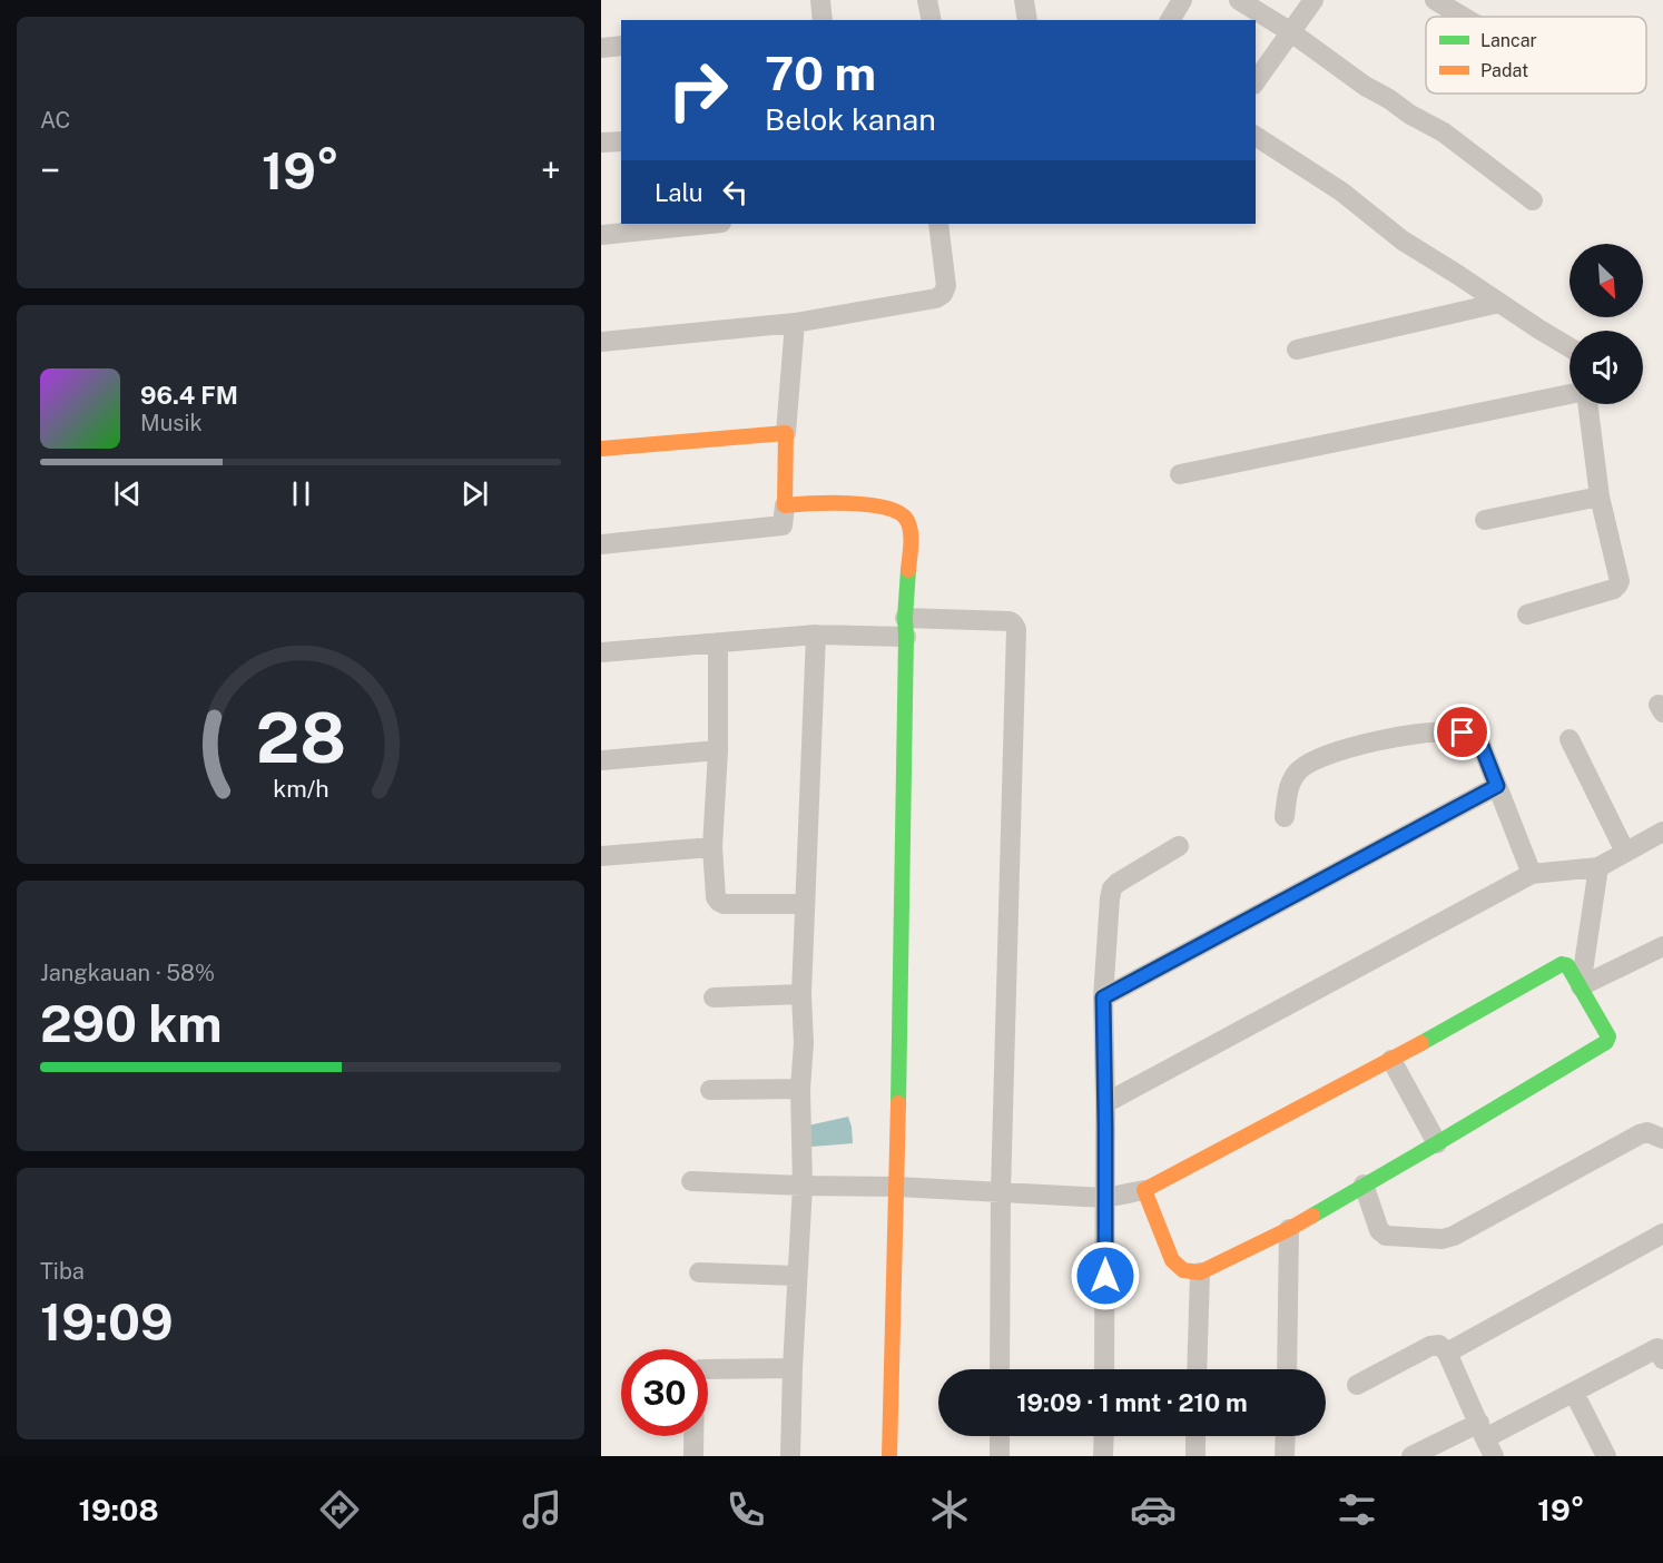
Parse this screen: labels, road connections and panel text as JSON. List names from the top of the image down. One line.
{"legend":["Lancar","Padat"],"north":"bottom right","page":{"tile":["AC",["Jangkauan · 58%","290 km"],["Tiba","19:09"]],"turn":["70 m","Belok kanan"],"heat":["−","19°","+"],"then":"Lalu","song":["96.4 FM","Musik"],"limit":"30","trip":"19:09 · 1 mnt · 210 m","tabs":["19:08","19°"],"gauge":["28","km/h"]}}
